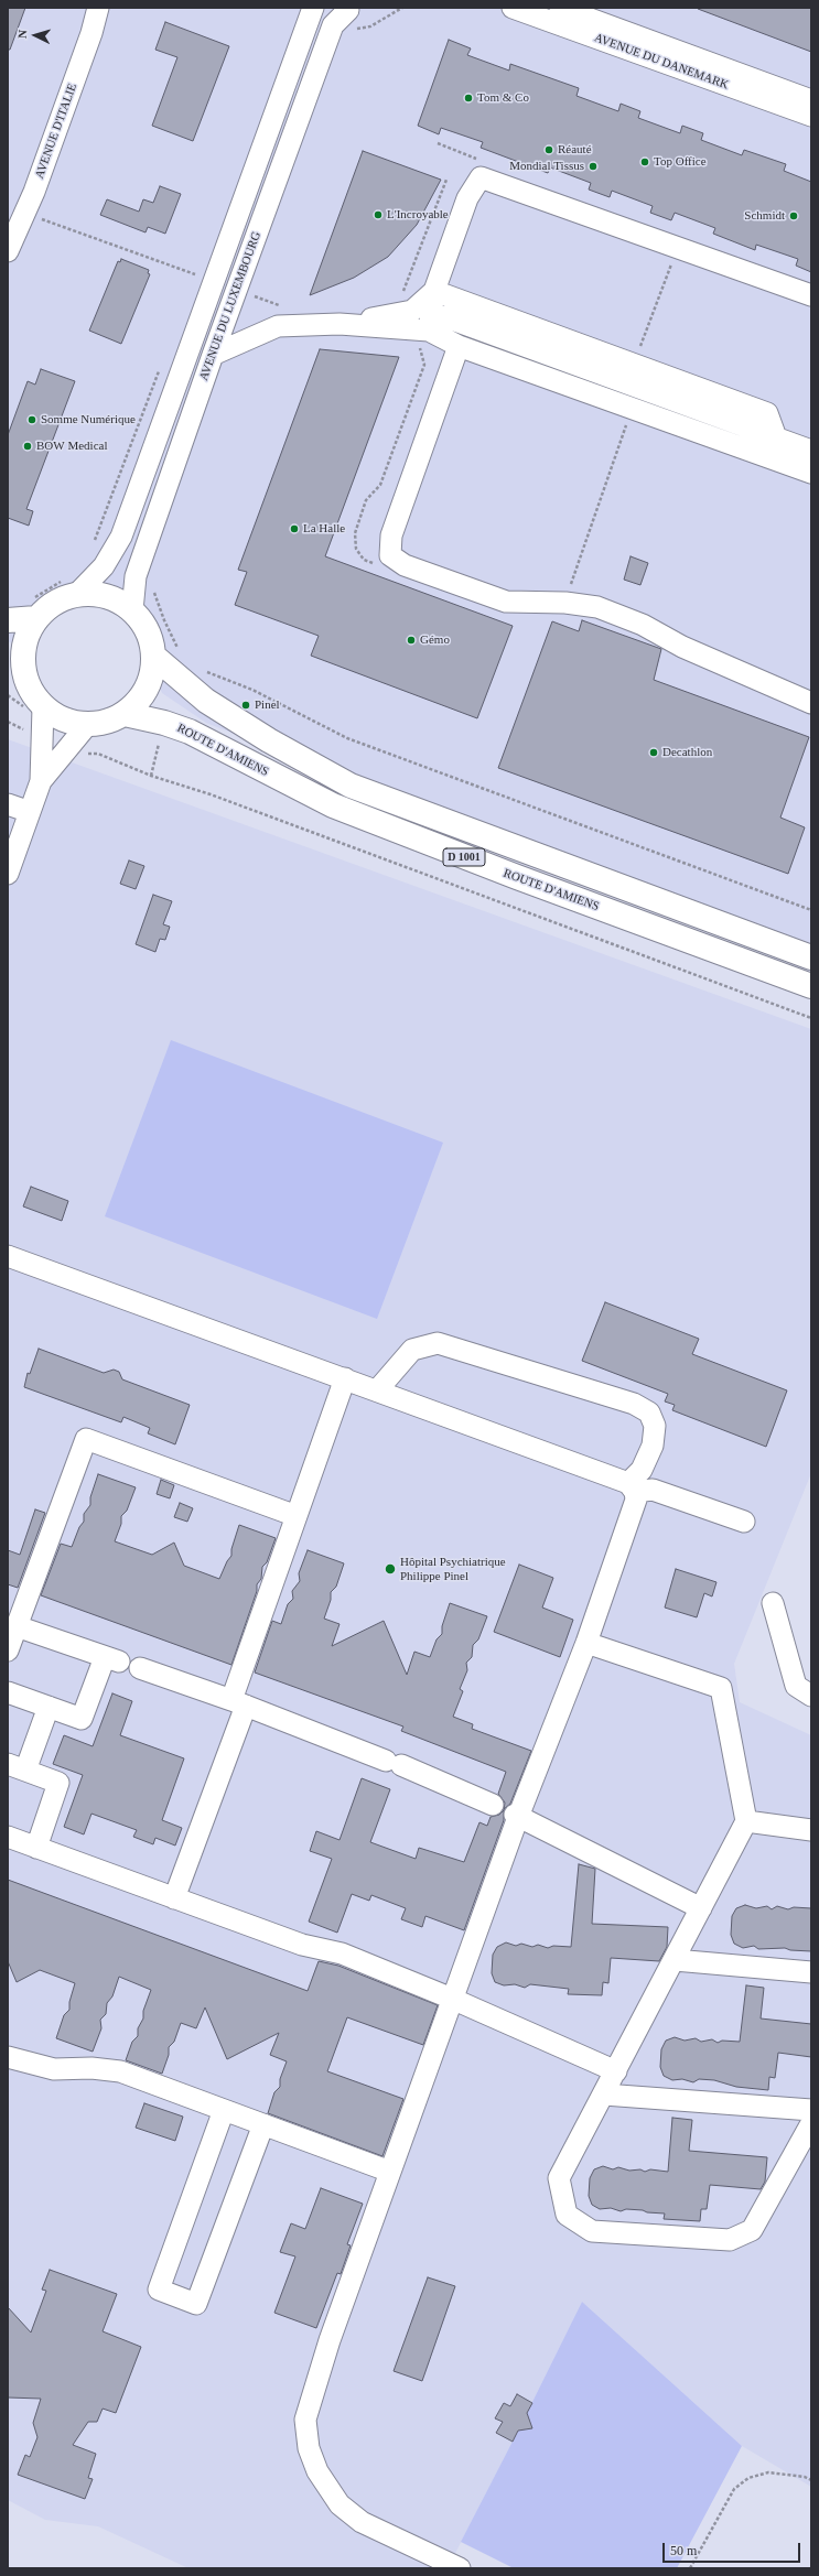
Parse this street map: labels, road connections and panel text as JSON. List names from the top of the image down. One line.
{"streets":{"main road":["ROUTE D'AMIENS","D 1001"],"street":["AVENUE DU DANEMARK","AVENUE D'ITALIE","AVENUE DU LUXEMBOURG"]},"crossings":[["AVENUE DU LUXEMBOURG","ROUTE D'AMIENS"],["AVENUE DU LUXEMBOURG","D 1001"],["ROUTE D'AMIENS","D 1001"]],"places":["Tom & Co","Réauté","Top Office","Mondial Tissus","L'Incroyable","Schmidt","Somme Numérique","BOW Medical","La Halle","Gémo","Pinel","Decathlon","Hôpital Psychiatrique Philippe Pinel"],"scale_bar":"50 m","north":"left"}
